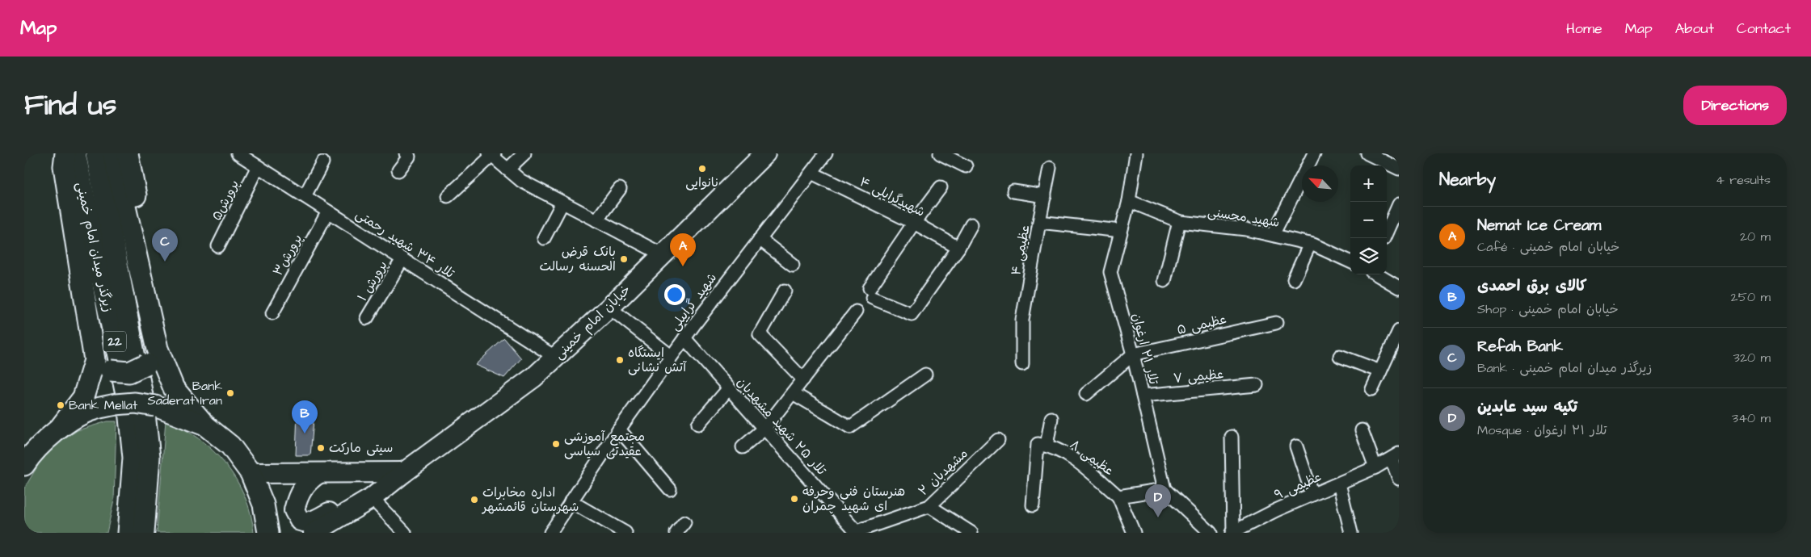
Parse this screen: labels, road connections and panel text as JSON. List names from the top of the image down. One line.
{"streets":{"highway":["زیرگذر میدان امام خمینی","22"],"main road":["خیابان امام خمینی"],"street":["شهیدگرایلی ۴","پرورش۵","شهید محسنی","تلار ۳۴ شهید رحمتی","عظیمی ۴","پرورش۳","پرورش ۱","شهید گراییلی","عظیمی ۵","تلار ۲۱ ارغوان","عظیمی ۷","تلار ۲۵ شهید مشهدبان","عظیمی ۸","مشهدبان ۲","عظیمی ۹"]},"crossings":[["شهیدگرایلی ۴","شهید گراییلی"],["پرورش۵","تلار ۳۴ شهید رحمتی"],["شهید محسنی","تلار ۲۱ ارغوان"],["تلار ۳۴ شهید رحمتی","پرورش۳"],["تلار ۳۴ شهید رحمتی","پرورش ۱"],["تلار ۳۴ شهید رحمتی","خیابان امام خمینی"],["عظیمی ۴","تلار ۲۱ ارغوان"],["شهید گراییلی","تلار ۲۵ شهید مشهدبان"],["عظیمی ۵","تلار ۲۱ ارغوان"],["تلار ۲۱ ارغوان","عظیمی ۷"],["تلار ۲۵ شهید مشهدبان","مشهدبان ۲"]],"places":["نانوایی","بانک قرض الحسنه رسالت","ایستگاه آتش نشانی","Bank Saderat Iran","Bank Mellat","مجتمع آموزشی عقیدتی سیاسی","سیتی مارکت","هنرستان فنی وحرفه ای شهید چمران","اداره مخابرات شهرستان قائمشهر"],"north":"top left","page":{"header":"Map","nav":["Home","Map","About","Contact"],"title":"Find us","buttons":"Directions","heading":["Nearby","4 results"],"map_buttons":["+","−"],"list":[{"mark":"A","name":"Nemat Ice Cream","note":"Café · خیابان امام خمینی","value":"20 m"},{"mark":"B","name":"کالای برق احمدی","note":"Shop · خیابان امام خمینی","value":"250 m"},{"mark":"C","name":"Refah Bank","note":"Bank · زیرگذر میدان امام خمینی","value":"320 m"},{"mark":"D","name":"تکیه سید عابدین","note":"Mosque · تلار ۲۱ ارغوان","value":"340 m"}],"pins":["C","A","B","D"]}}
